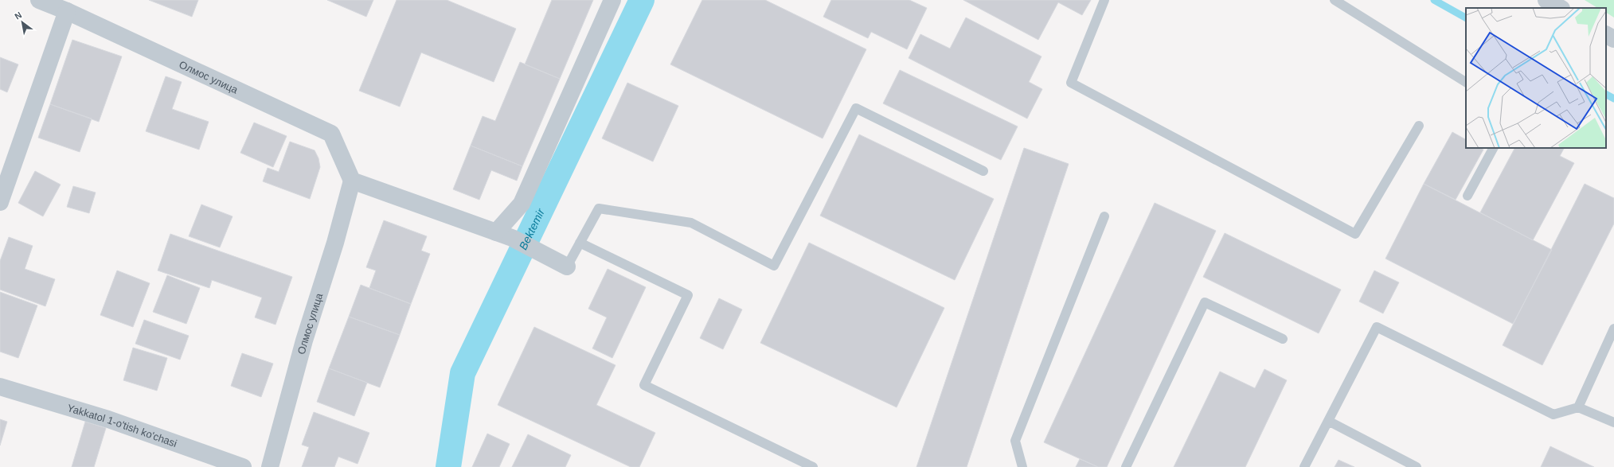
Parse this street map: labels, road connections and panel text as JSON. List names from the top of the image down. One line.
{"streets":{"street":["Олмос улица","Yakkatol 1-o'tish ko'chasi"]},"water":["Bektemir"],"north":"top left"}
